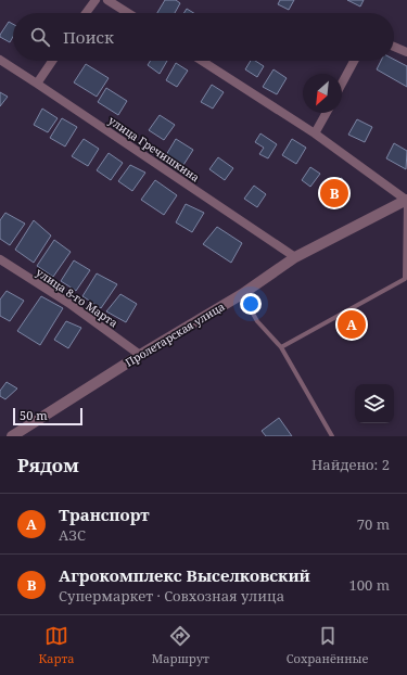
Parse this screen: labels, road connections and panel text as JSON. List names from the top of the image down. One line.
{"streets":{"street":["улица Гречишкина","улица 8-го Марта","Пролетарская улица"]},"crossings":[["улица Гречишкина","Пролетарская улица"],["улица 8-го Марта","Пролетарская улица"]],"scale_bar":"50 m","north":"bottom left","page":{"search":"Поиск","pins":["B","A"],"scale":"50 m","heading":["Рядом","Найдено: 2"],"list":[{"mark":"A","name":"Транспорт","note":"АЗС","value":"70 m"},{"mark":"B","name":"Агрокомплекс Выселковский","note":"Супермаркет · Совхозная улица","value":"100 m"}],"nav":["Карта","Маршрут","Сохранённые"]}}
